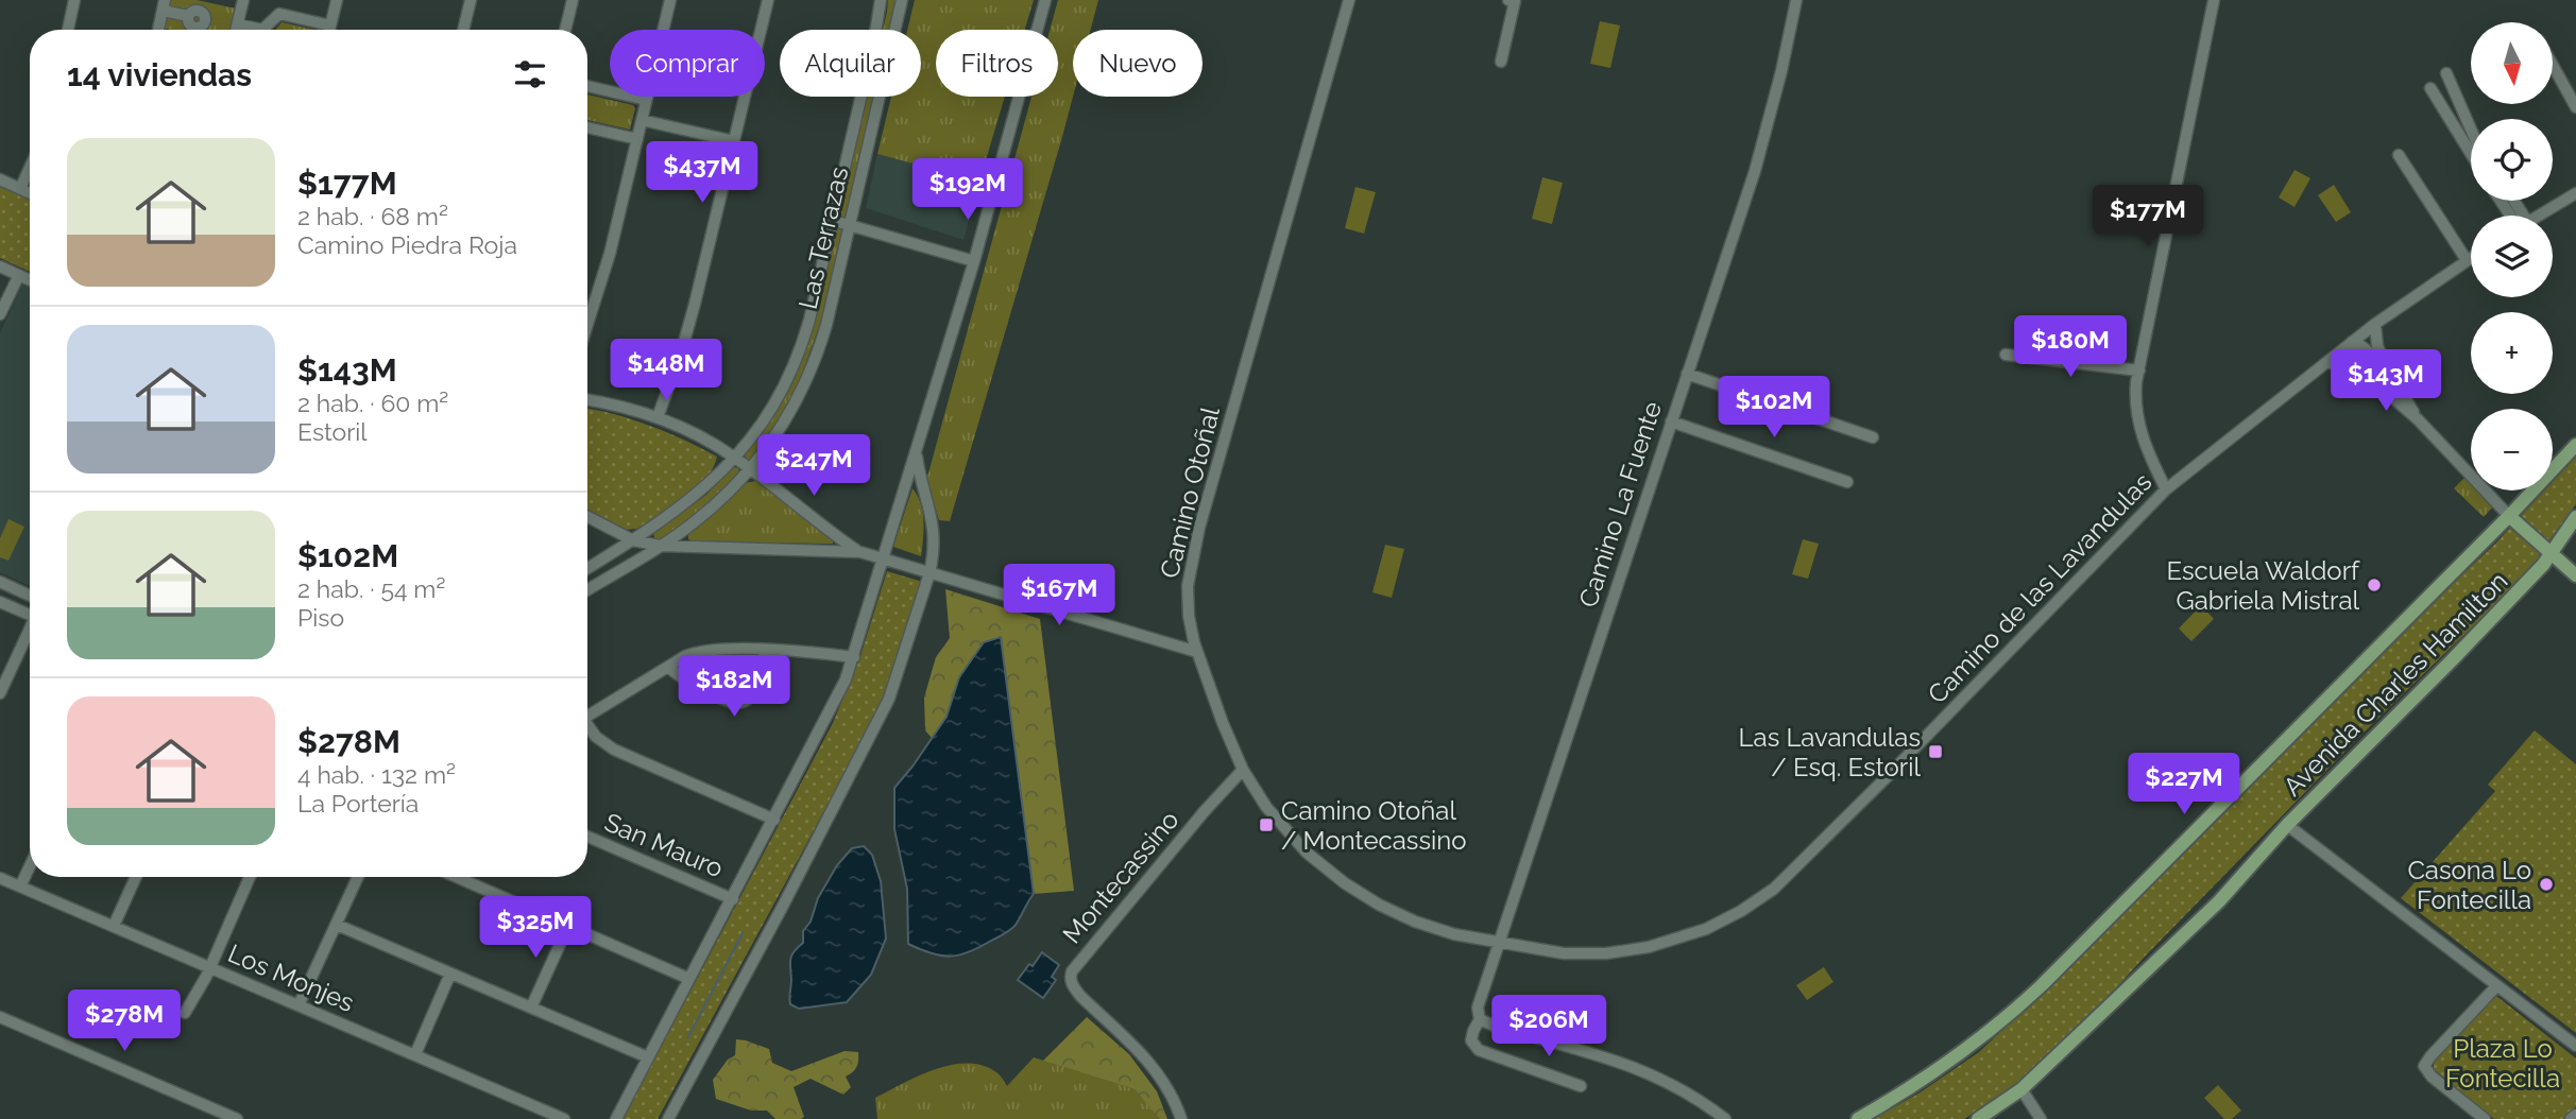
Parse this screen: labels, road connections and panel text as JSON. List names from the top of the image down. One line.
{"streets":{"main road":["Avenida Charles Hamilton"],"street":["Las Terrazas","Camino Otoñal","Camino La Fuente","Camino de las Lavandulas","San Mauro","Montecassino","Los Monjes"]},"crossings":[["Camino Otoñal","Camino La Fuente"],["Camino Otoñal","Camino de las Lavandulas"],["Camino Otoñal","Montecassino"],["Camino La Fuente","Camino de las Lavandulas"]],"parks":["Plaza Lo Fontecilla"],"places":{"other":["Escuela Waldorf Gabriela Mistral","Casona Lo Fontecilla"],"transit":["Las Lavandulas / Esq. Estoril","Camino Otoñal / Montecassino"]},"north":"bottom","page":{"map_buttons":["+","−"],"chip":["Comprar","Alquilar","Filtros","Nuevo"],"heading":"14 viviendas","list":[{"name":"$177M","note":"2 hab. · 68 m² · Camino Piedra Roja"},{"name":"$143M","note":"2 hab. · 60 m² · Estoril"},{"name":"$102M","note":"2 hab. · 54 m² · Piso"},{"name":"$278M","note":"4 hab. · 132 m² · La Portería"}],"price":["$437M","$192M","$177M","$180M","$148M","$143M","$102M","$247M","$167M","$182M","$227M","$325M","$278M","$206M"]}}
